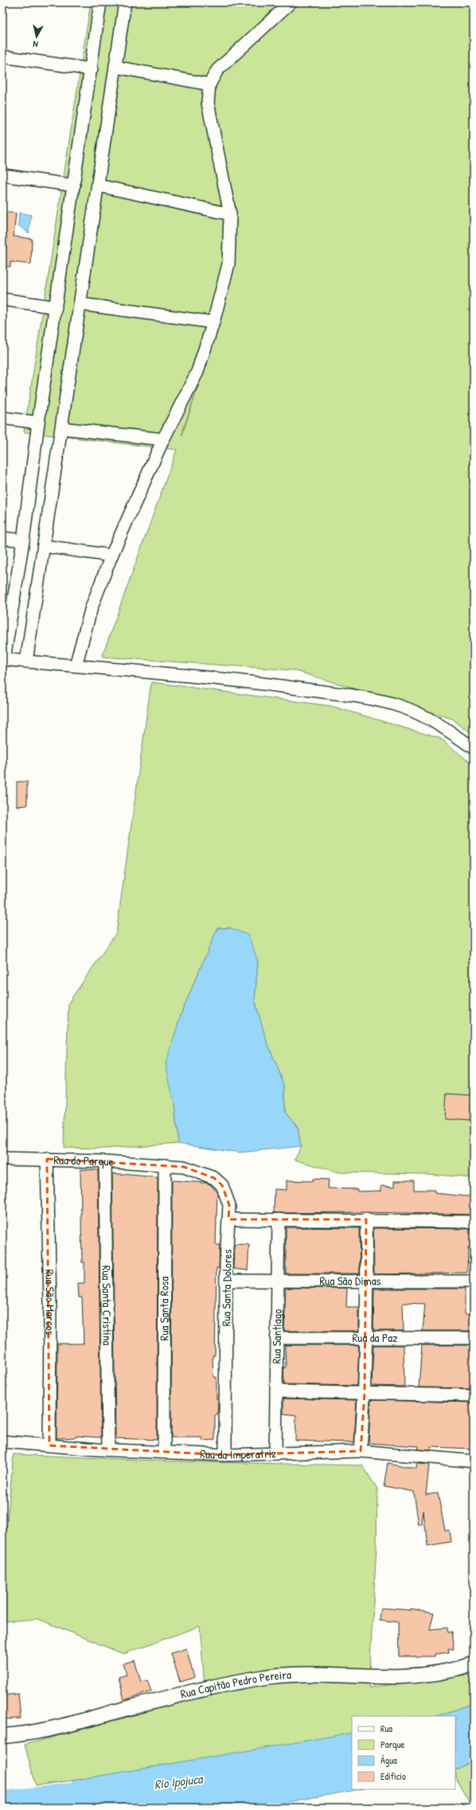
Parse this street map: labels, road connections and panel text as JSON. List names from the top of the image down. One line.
{"streets":{"street":["Rua do Parque","Rua São Dimas","Rua Santa Dolores","Rua São Marcos","Rua Santa Cristina","Rua Santa Rosa","Rua Santiago","Rua da Paz","Rua da Imperatriz","Rua Capitão Pedro Pereira"]},"crossings":[["Rua do Parque","Rua Santa Dolores"],["Rua do Parque","Rua São Marcos"],["Rua do Parque","Rua Santa Cristina"],["Rua do Parque","Rua Santa Rosa"],["Rua São Dimas","Rua Santa Dolores"],["Rua São Dimas","Rua Santiago"],["Rua Santa Dolores","Rua Santa Rosa"],["Rua Santa Dolores","Rua da Imperatriz"],["Rua São Marcos","Rua da Imperatriz"],["Rua Santa Cristina","Rua da Imperatriz"],["Rua Santa Rosa","Rua da Imperatriz"],["Rua Santiago","Rua da Paz"],["Rua Santiago","Rua da Imperatriz"]],"water":["Rio Ipojuca"],"legend":["Rua","Parque","Água","Edifício"],"north":"bottom"}
